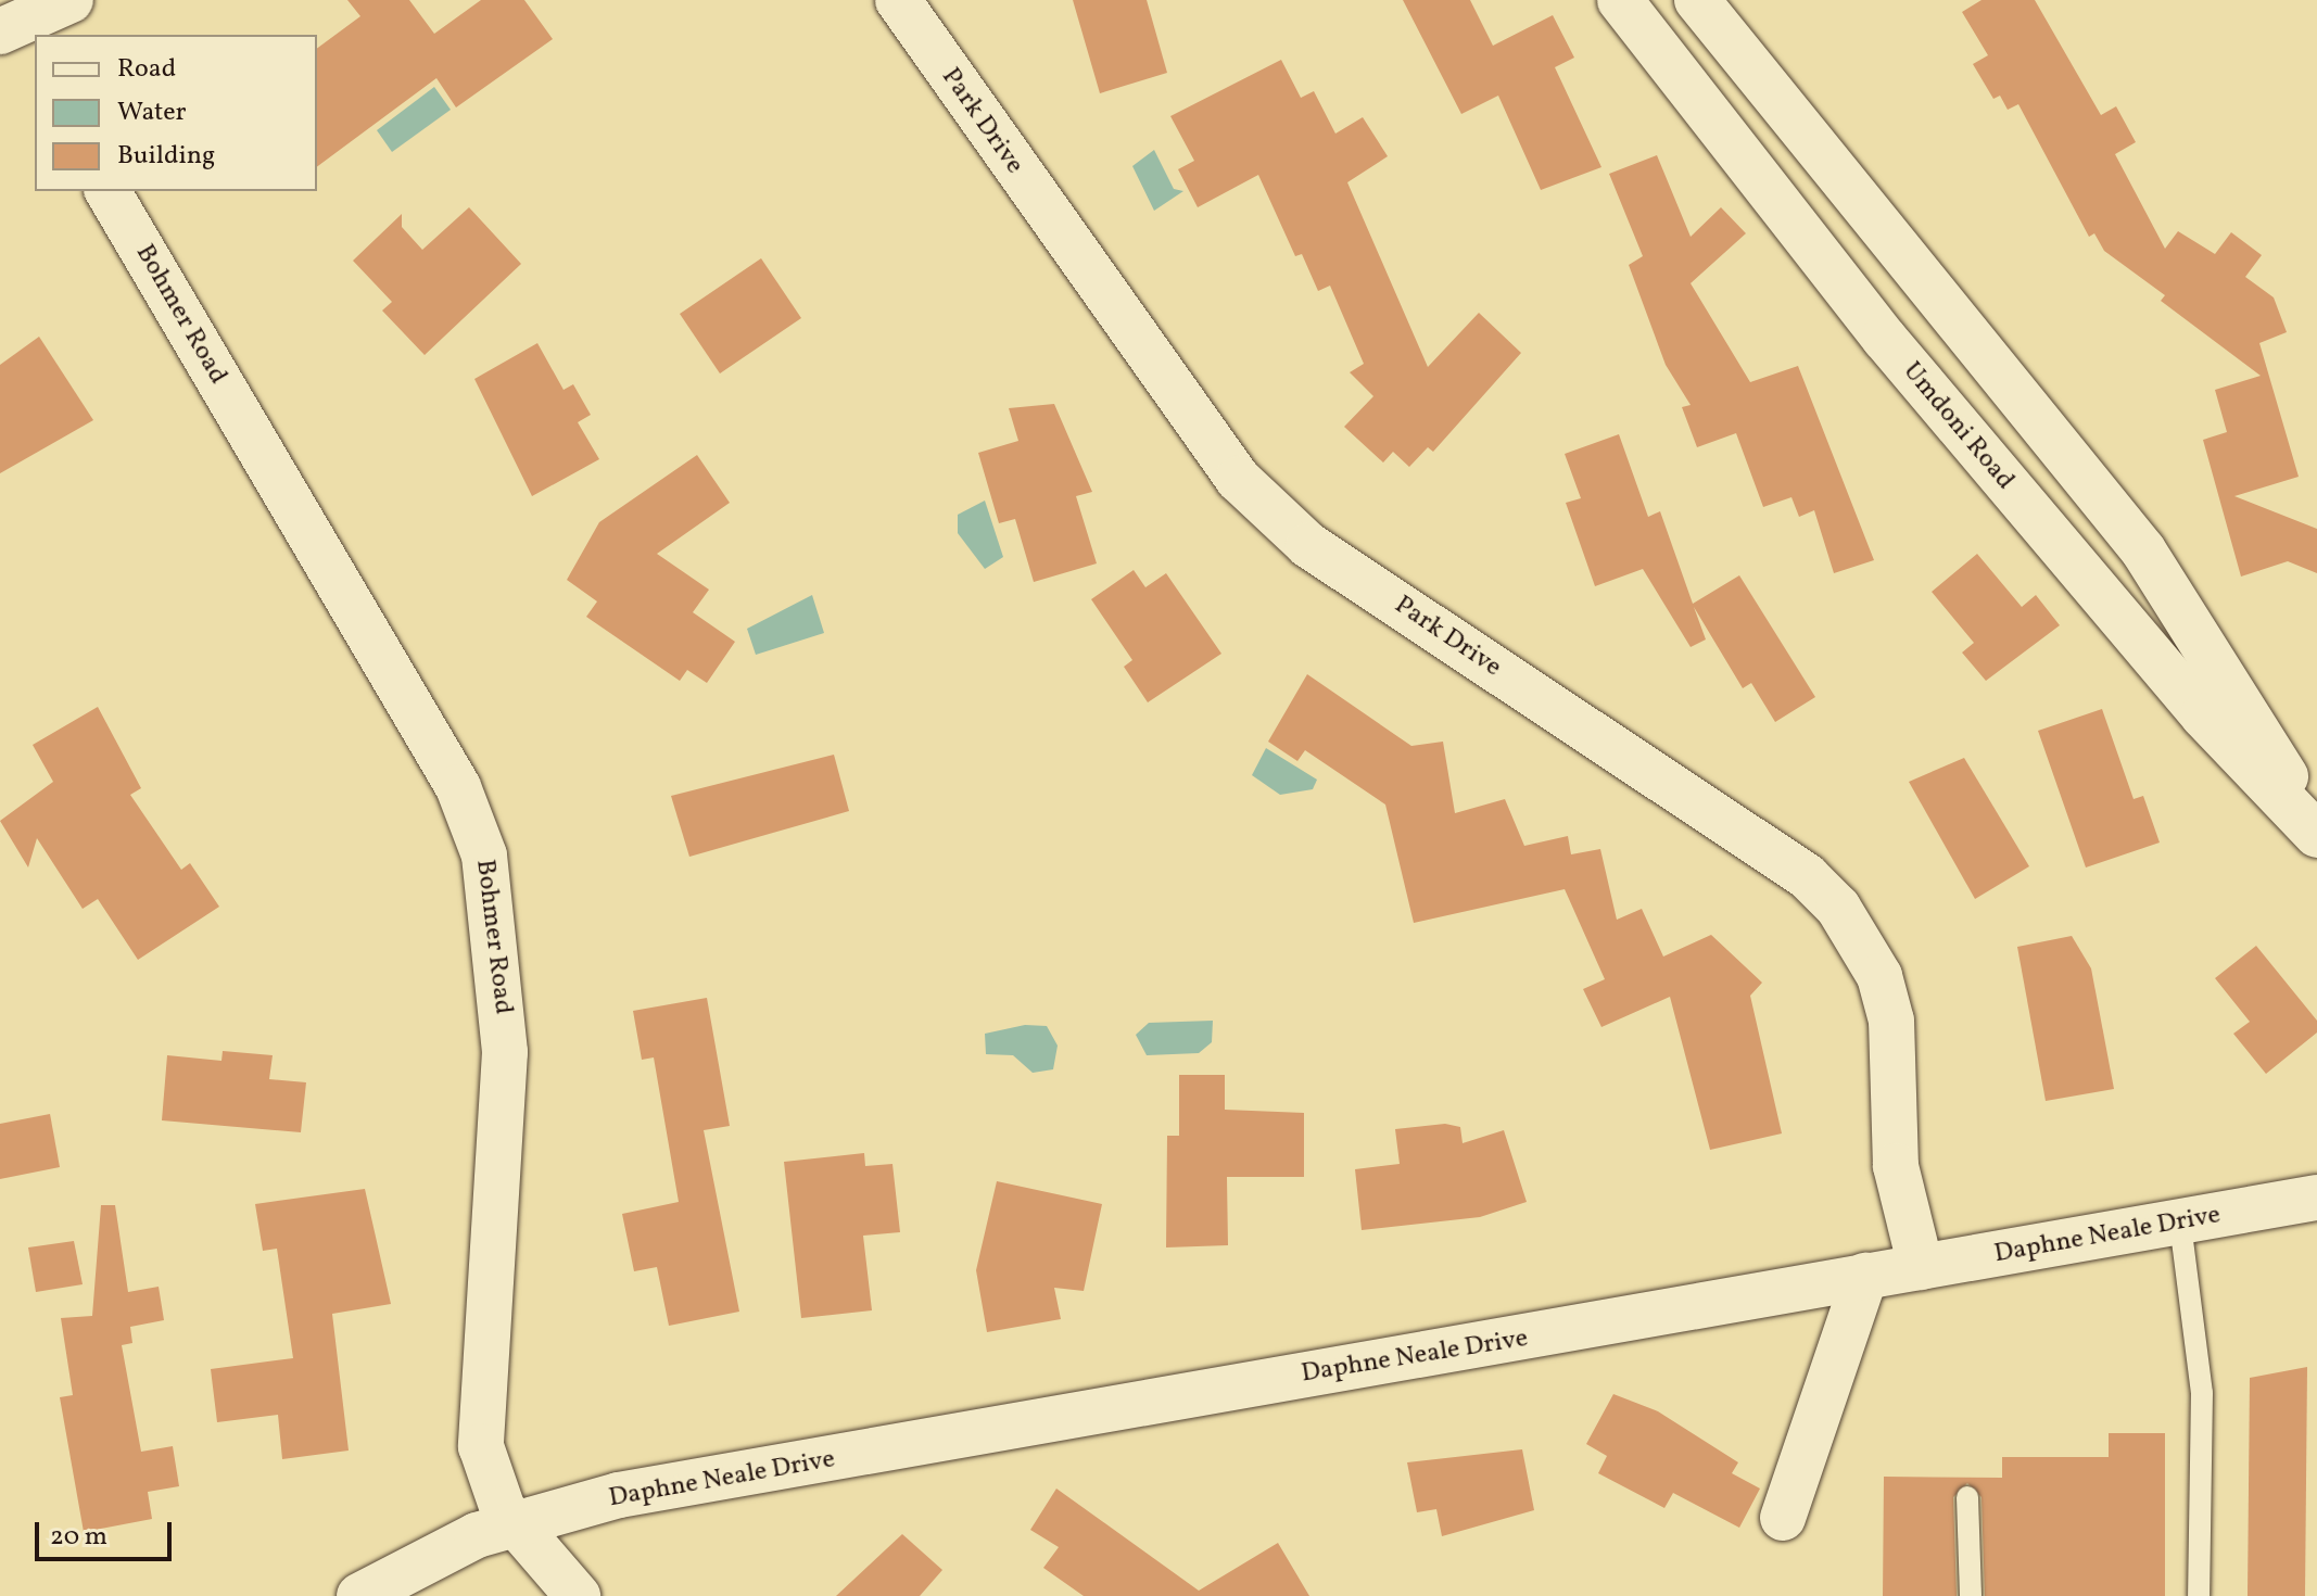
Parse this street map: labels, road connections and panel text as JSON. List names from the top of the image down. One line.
{"streets":{"street":["Park Drive","Bohmer Road","Umdoni Road","Daphne Neale Drive"]},"crossings":[["Park Drive","Daphne Neale Drive"],["Bohmer Road","Daphne Neale Drive"]],"legend":["Road","Water","Building"],"scale_bar":"20 m"}
